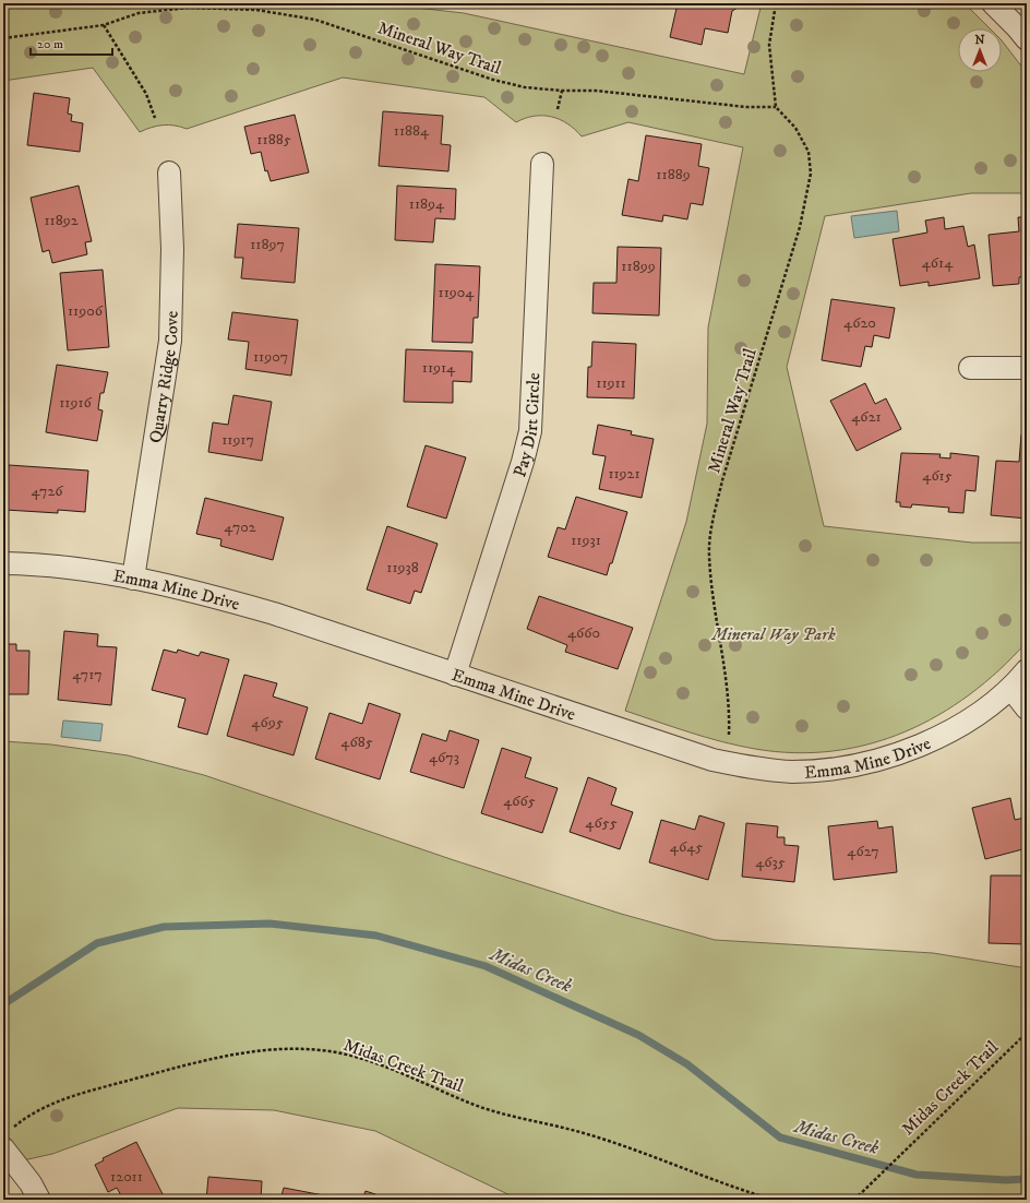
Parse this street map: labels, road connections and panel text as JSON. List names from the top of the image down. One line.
{"streets":{"street":["Quarry Ridge Cove","Pay Dirt Circle","Emma Mine Drive"],"path":["Mineral Way Trail","Midas Creek Trail"]},"crossings":[["Quarry Ridge Cove","Emma Mine Drive"],["Pay Dirt Circle","Emma Mine Drive"]],"water":["Midas Creek"],"parks":["Mineral Way Park"],"house_numbers":["11884","11885","11889","11894","11892","11897","4614","11899","11904","11906","4620","11907","11914","11911","11916","4621","11917","11921","4615","4726","4702","11931","11938","4660","4717","4695","4685","4673","4665","4655","4645","4627","4635","12011"],"scale_bar":"20 m","north":"top"}
